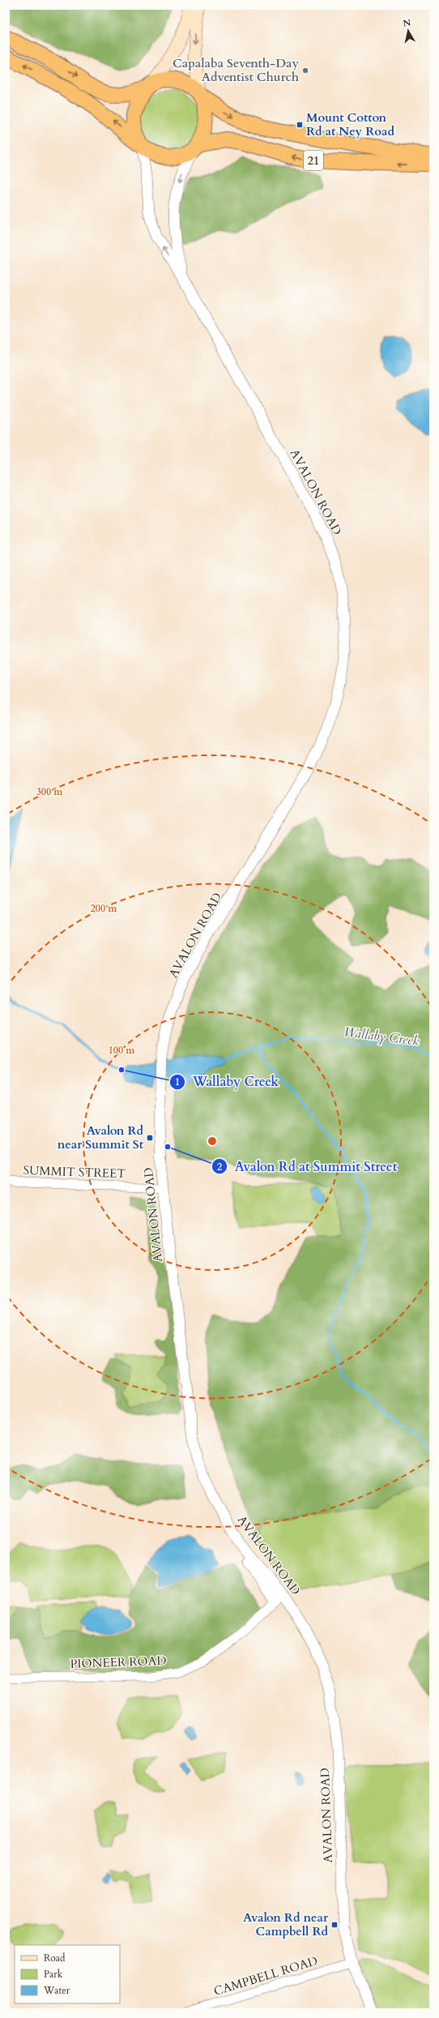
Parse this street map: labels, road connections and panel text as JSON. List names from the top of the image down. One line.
{"streets":{"highway":["21"],"street":["AVALON ROAD","SUMMIT STREET","PIONEER ROAD","CAMPBELL ROAD"]},"crossings":[["21","AVALON ROAD"],["AVALON ROAD","SUMMIT STREET"],["AVALON ROAD","PIONEER ROAD"],["AVALON ROAD","CAMPBELL ROAD"]],"water":["Wallaby Creek"],"places":{"other":["Capalaba Seventh-Day Adventist Church","Wallaby Creek","Avalon Rd at Summit Street"],"transit":["Mount Cotton Rd at Ney Road","Avalon Rd near Summit St","Avalon Rd near Campbell Rd"]},"legend":["Road","Park","Water"],"north":"top","rings":["300 m","200 m","100 m"]}
